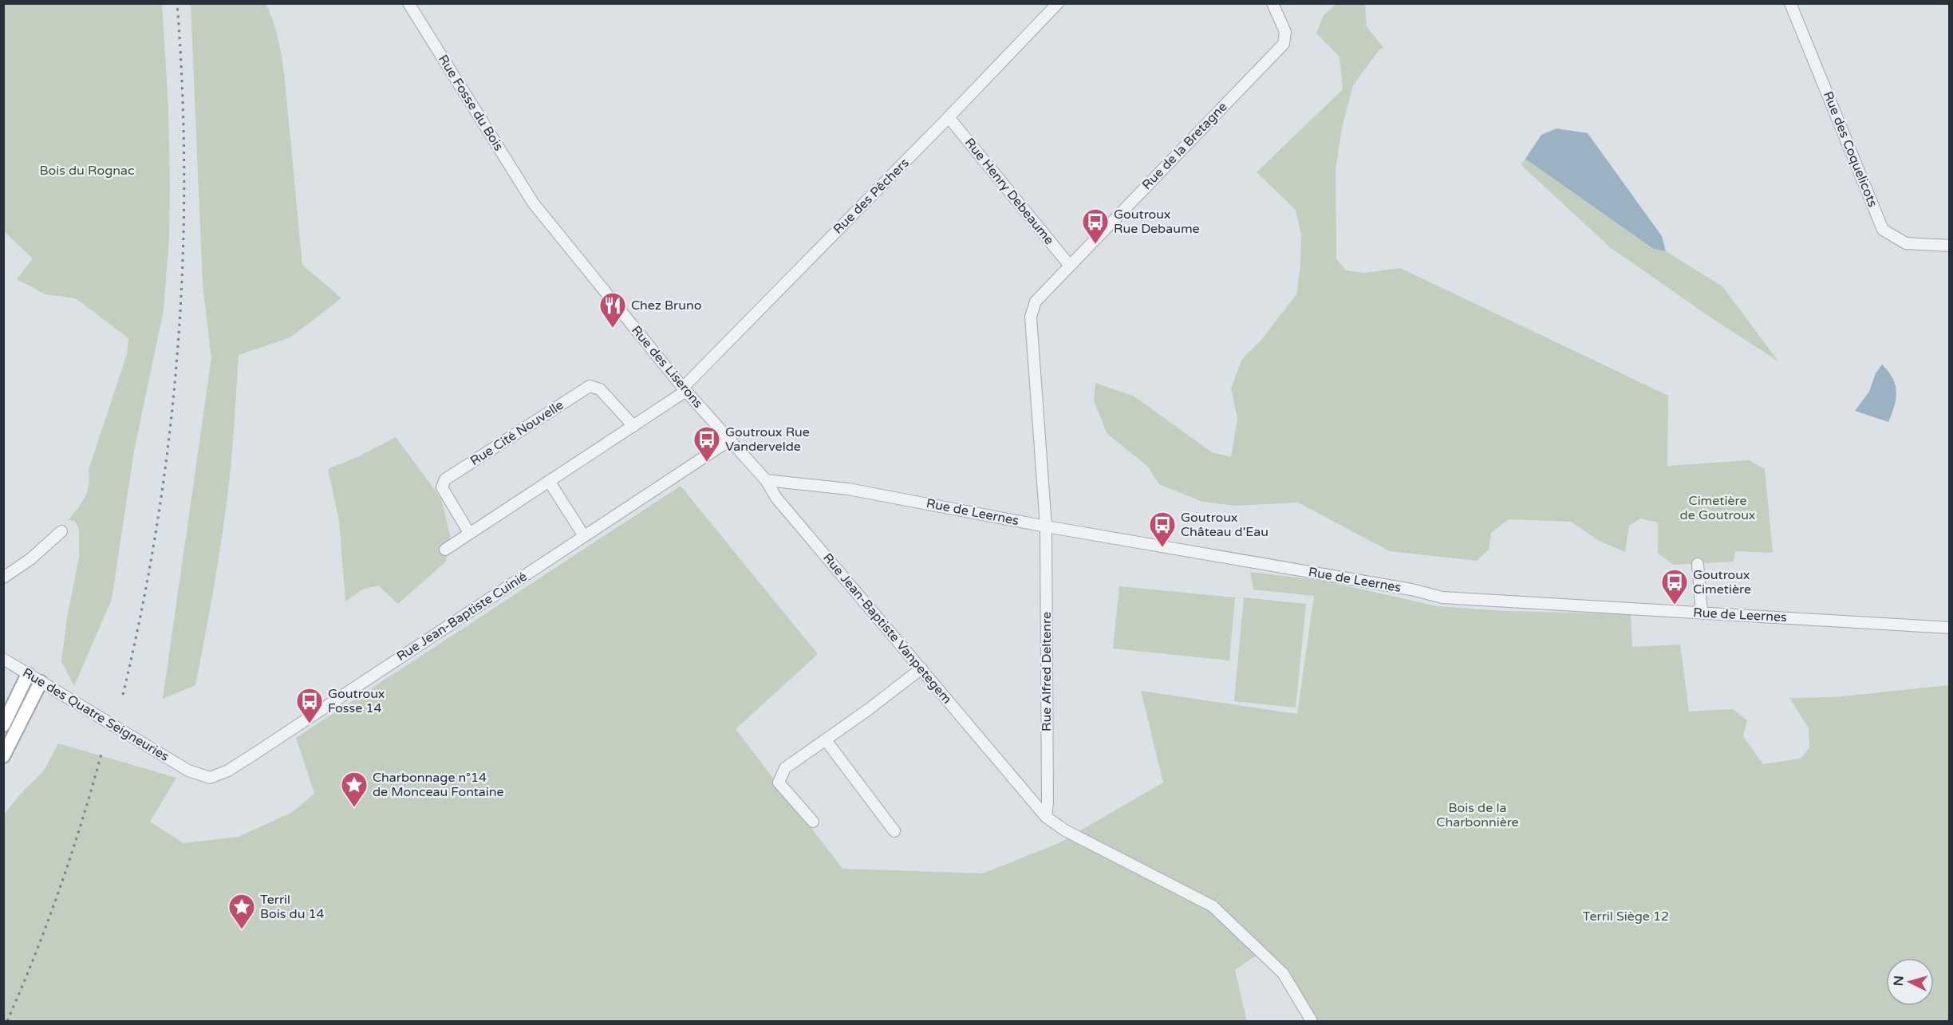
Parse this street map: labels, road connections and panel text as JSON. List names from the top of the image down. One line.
{"streets":{"street":["Rue Fosse du Bois","Rue de la Bretagne","Rue des Coquelicots","Rue Henry Debeaume","Rue des Pêchers","Rue des Liserons","Rue Cité Nouvelle","Rue de Leernes","Rue Jean-Baptiste Cuinié","Rue Jean-Baptiste Vanpetegem","Rue Alfred Deltenre","Rue des Quatre Seigneuries"]},"crossings":[["Rue Fosse du Bois","Rue des Liserons"],["Rue de la Bretagne","Rue Henry Debeaume"],["Rue de la Bretagne","Rue de Leernes"],["Rue de la Bretagne","Rue Alfred Deltenre"],["Rue Henry Debeaume","Rue des Pêchers"],["Rue des Pêchers","Rue des Liserons"],["Rue des Liserons","Rue Jean-Baptiste Cuinié"],["Rue des Liserons","Rue Jean-Baptiste Vanpetegem"],["Rue de Leernes","Rue Jean-Baptiste Vanpetegem"],["Rue de Leernes","Rue Alfred Deltenre"],["Rue Jean-Baptiste Cuinié","Rue Jean-Baptiste Vanpetegem"],["Rue Jean-Baptiste Cuinié","Rue des Quatre Seigneuries"],["Rue Jean-Baptiste Vanpetegem","Rue Alfred Deltenre"]],"parks":["Bois du Rognac","Cimetière de Goutroux","Bois de la Charbonnière","Terril Siège 12"],"places":{"bus stop":["Goutroux Rue Debaume","Goutroux Rue Vandervelde","Goutroux Château d'Eau","Goutroux Cimetière","Goutroux Fosse 14"],"restaurant":["Chez Bruno"],"place":["Charbonnage n°14 de Monceau Fontaine","Terril Bois du 14"]},"north":"left"}
